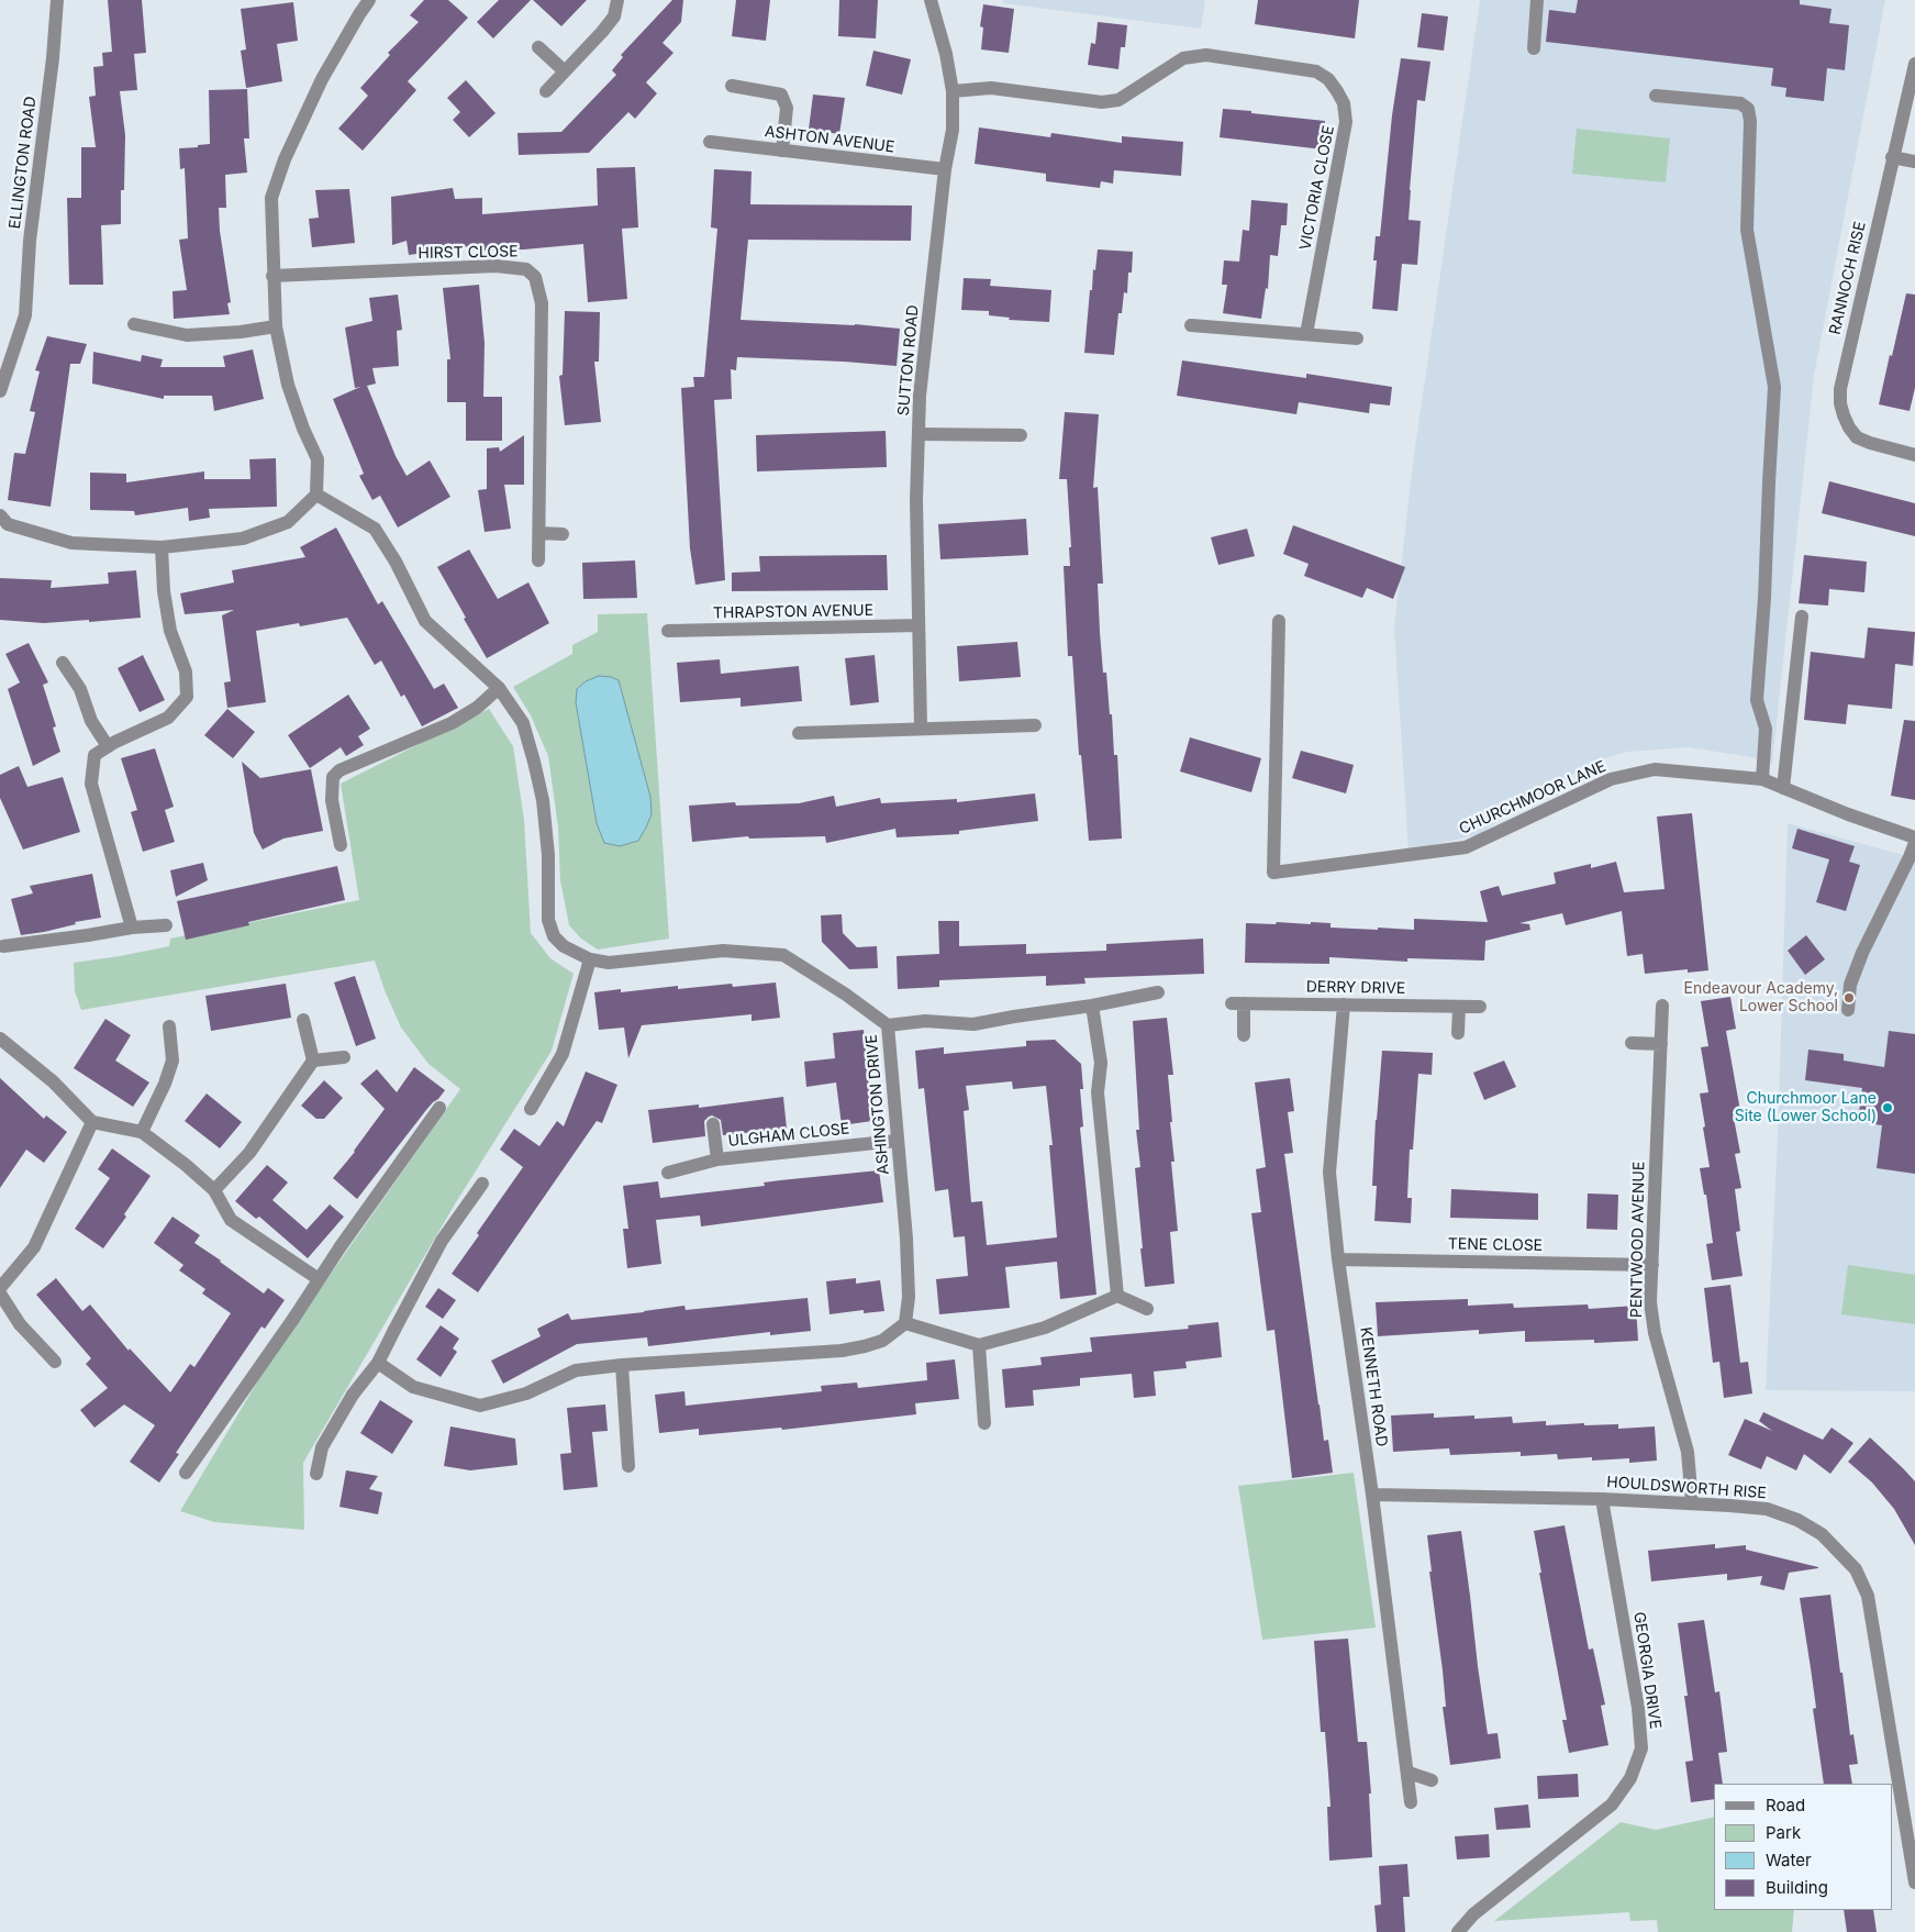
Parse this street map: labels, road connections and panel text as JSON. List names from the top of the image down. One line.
{"streets":{"street":["ASHTON AVENUE","ELLINGTON ROAD","VICTORIA CLOSE","HIRST CLOSE","RANNOCH RISE","SUTTON ROAD","THRAPSTON AVENUE","CHURCHMOOR LANE","DERRY DRIVE","ASHINGTON DRIVE","ULGHAM CLOSE","PENTWOOD AVENUE","TENE CLOSE","KENNETH ROAD","HOULDSWORTH RISE","GEORGIA DRIVE"]},"crossings":[["ASHTON AVENUE","SUTTON ROAD"],["VICTORIA CLOSE","SUTTON ROAD"],["SUTTON ROAD","THRAPSTON AVENUE"],["DERRY DRIVE","KENNETH ROAD"],["ASHINGTON DRIVE","ULGHAM CLOSE"],["PENTWOOD AVENUE","TENE CLOSE"],["PENTWOOD AVENUE","HOULDSWORTH RISE"],["TENE CLOSE","KENNETH ROAD"],["KENNETH ROAD","HOULDSWORTH RISE"],["HOULDSWORTH RISE","GEORGIA DRIVE"]],"places":["Endeavour Academy, Lower School","Churchmoor Lane Site (Lower School)"],"legend":["Road","Park","Water","Building"]}
